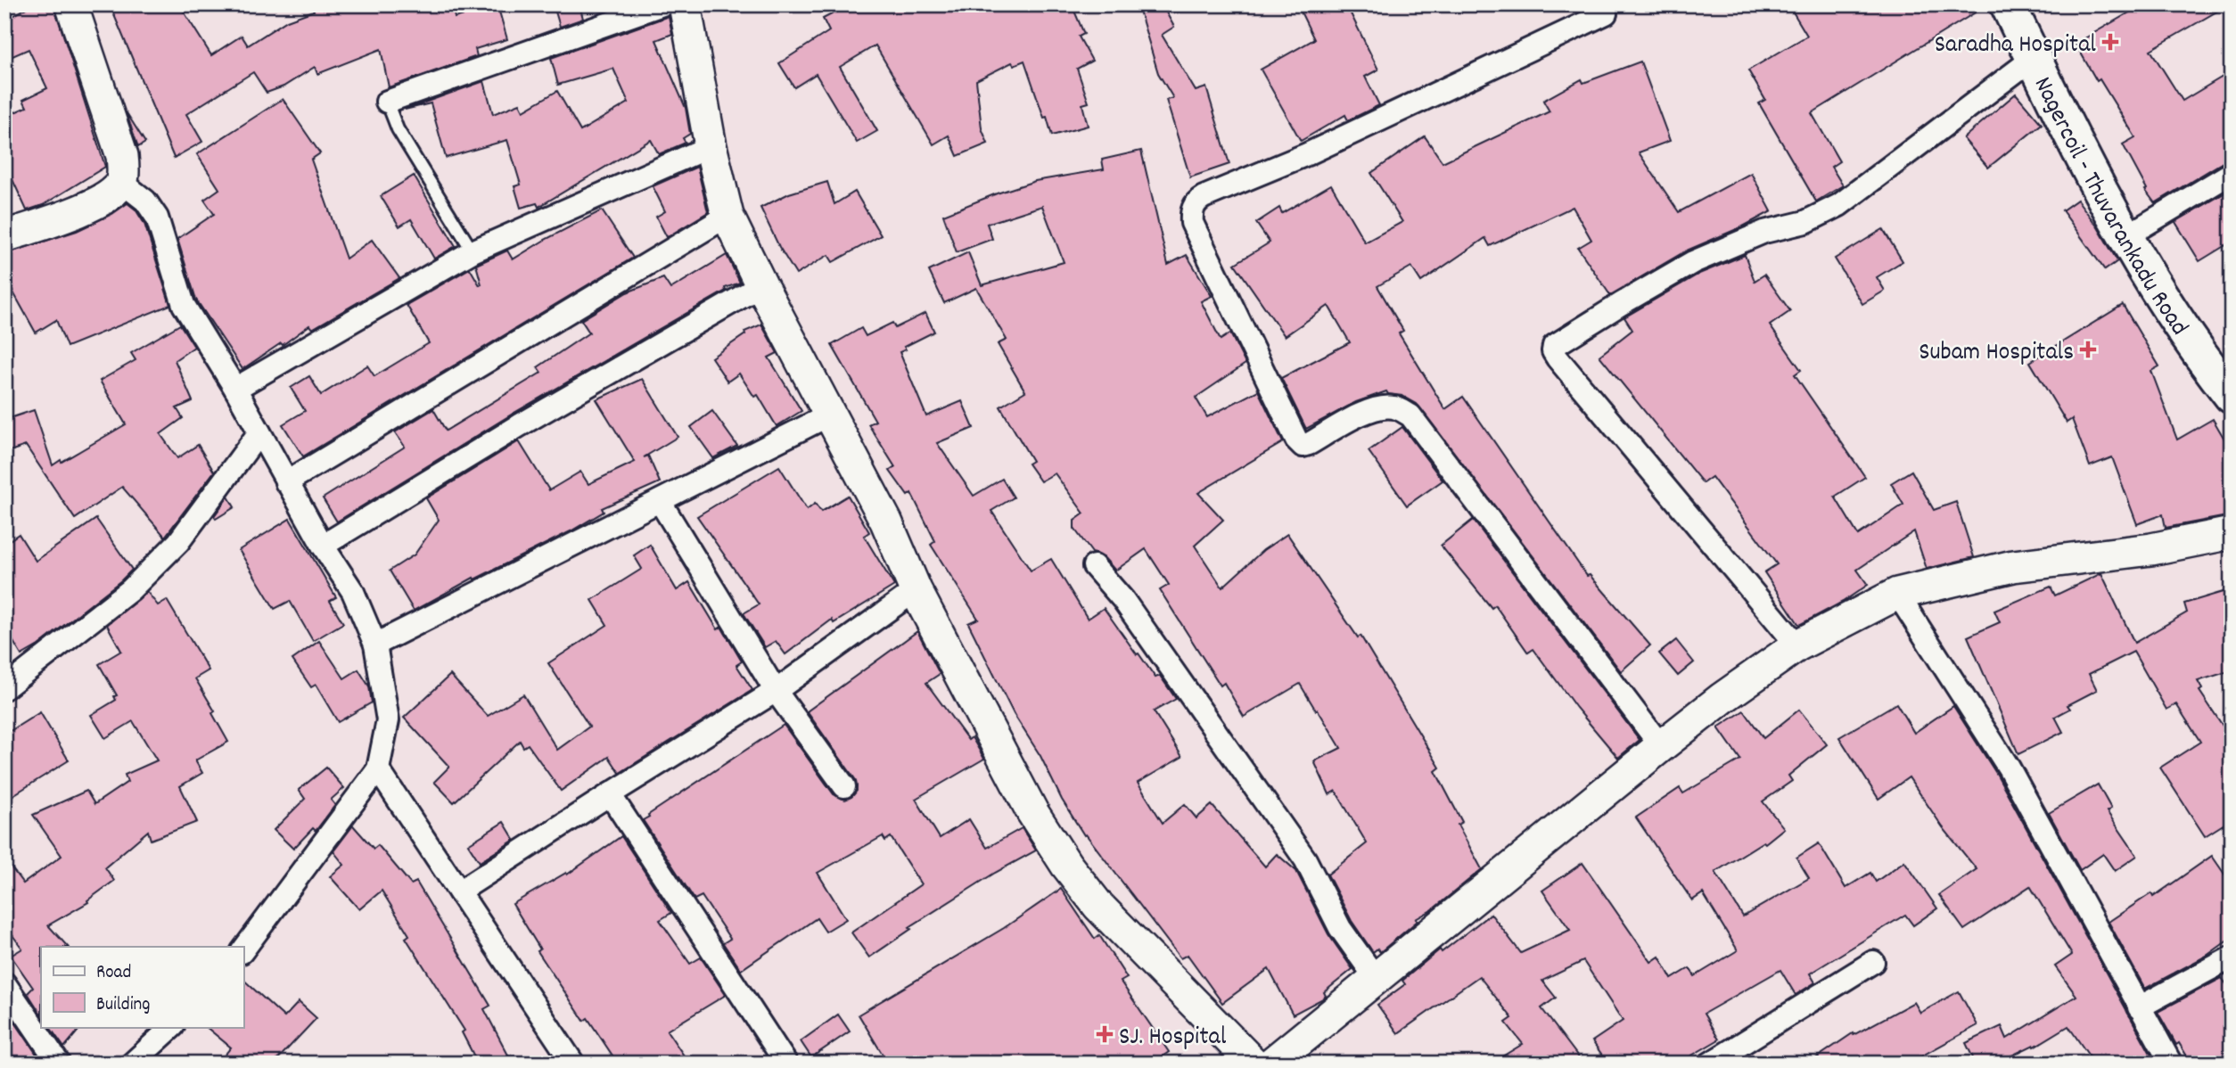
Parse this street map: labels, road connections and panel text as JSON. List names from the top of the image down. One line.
{"streets":{"main road":["Nagercoil - Thuvarankadu Road"]},"places":{"health":["Saradha Hospital","Subam Hospitals","SJ. Hospital"]},"legend":["Road","Building"]}
